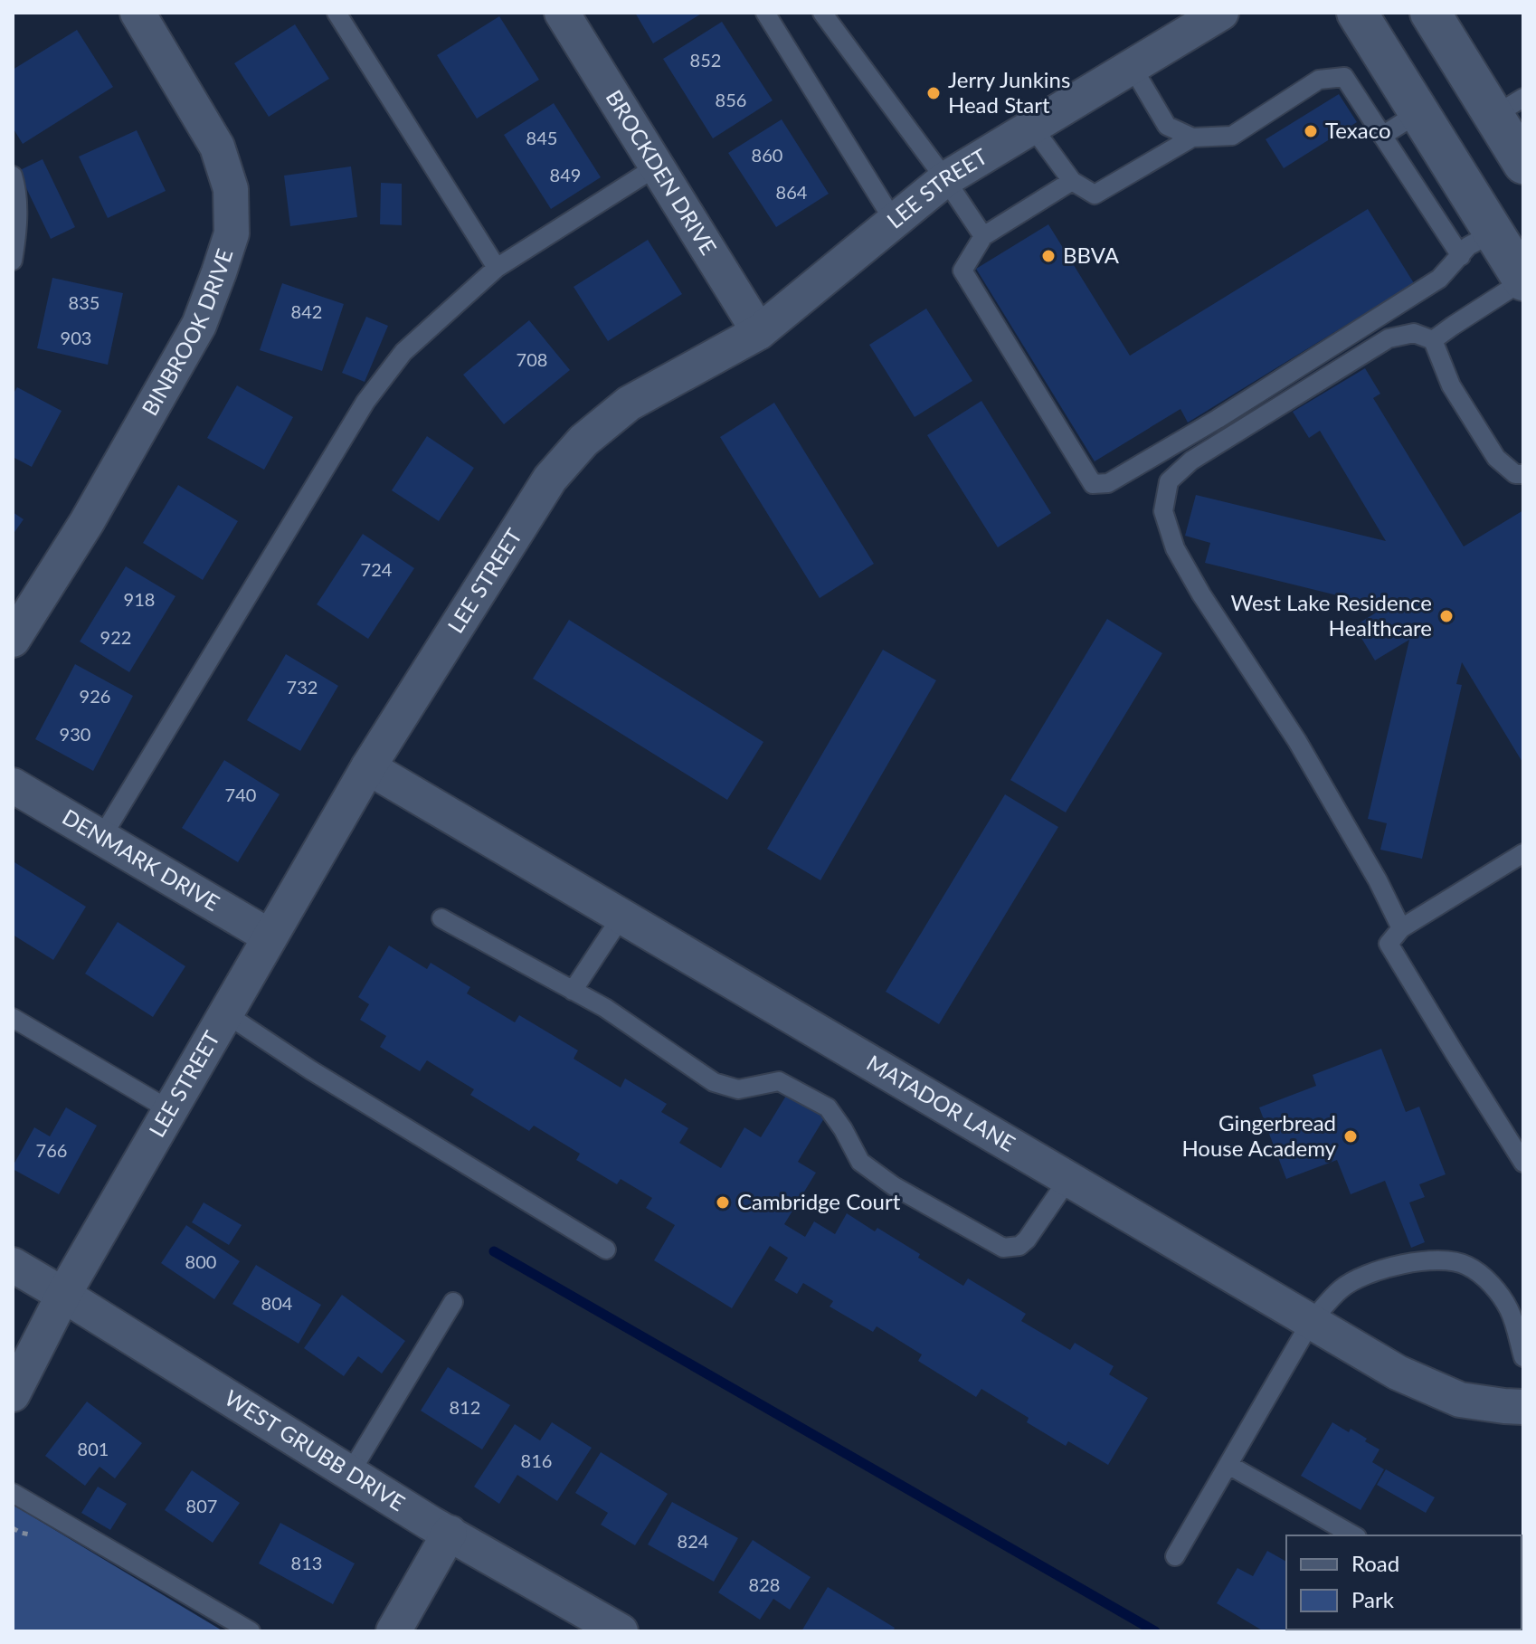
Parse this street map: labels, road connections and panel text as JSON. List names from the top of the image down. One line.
{"streets":{"street":["BROCKDEN DRIVE","LEE STREET","BINBROOK DRIVE","DENMARK DRIVE","MATADOR LANE","WEST GRUBB DRIVE"]},"crossings":[["BROCKDEN DRIVE","LEE STREET"],["LEE STREET","DENMARK DRIVE"],["LEE STREET","MATADOR LANE"],["LEE STREET","WEST GRUBB DRIVE"]],"places":["Jerry Junkins Head Start","Texaco","BBVA","West Lake Residence Healthcare","Gingerbread House Academy","Cambridge Court"],"house_numbers":["852","856","845","860","849","864","835","842","903","708","724","918","922","732","926","930","740","766","800","804","812","801","816","807","824","813","828"],"legend":["Road","Park"]}
